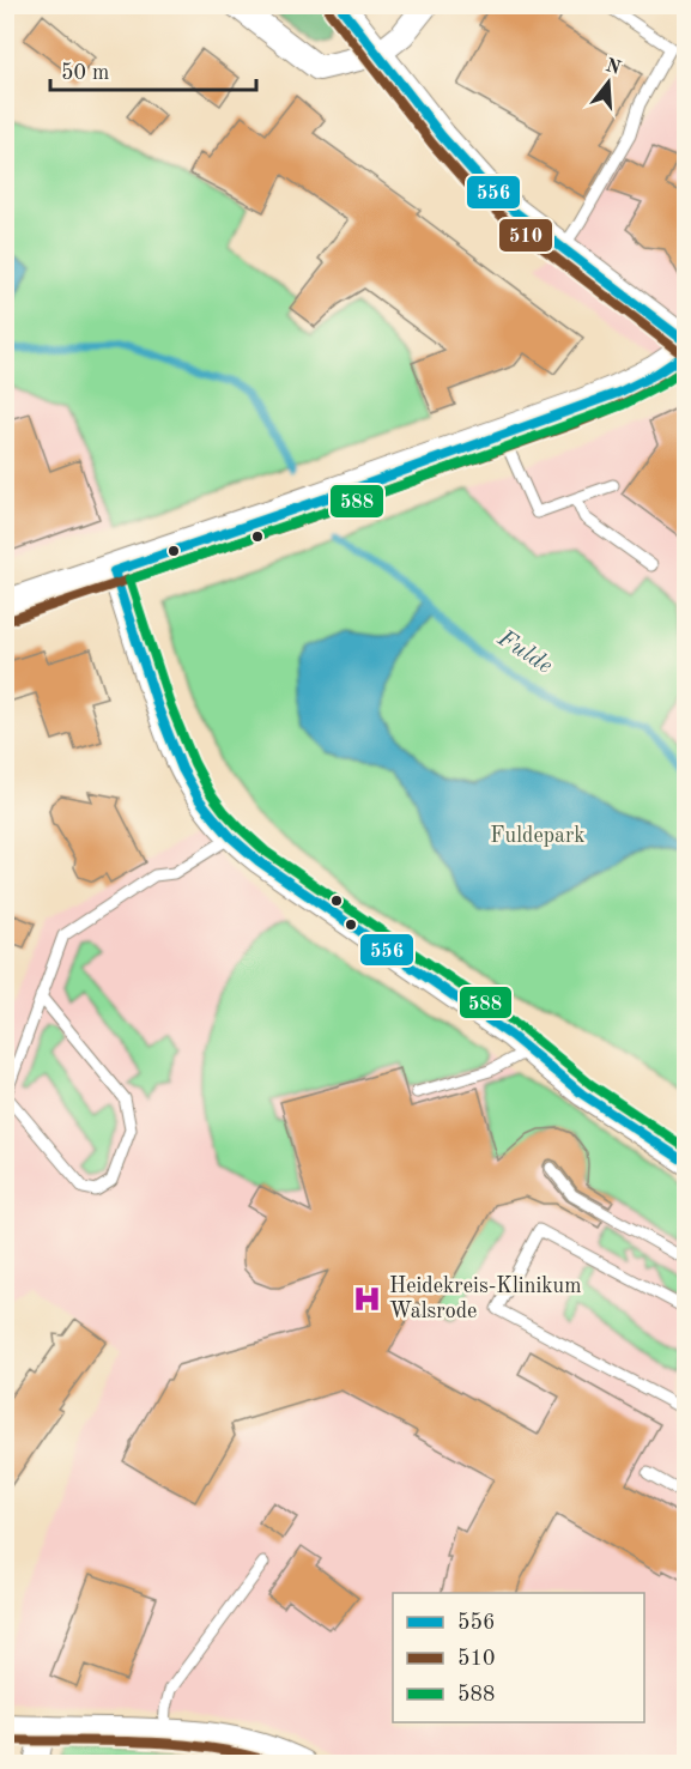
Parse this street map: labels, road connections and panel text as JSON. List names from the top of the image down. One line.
{"water":["Fulde"],"parks":["Fuldepark"],"places":{"hospital":["Heidekreis-Klinikum Walsrode"]},"lines":["transit line 556","transit line 510","transit line 588"],"legend":["556","510","588"],"scale_bar":"50 m","north":"top"}
